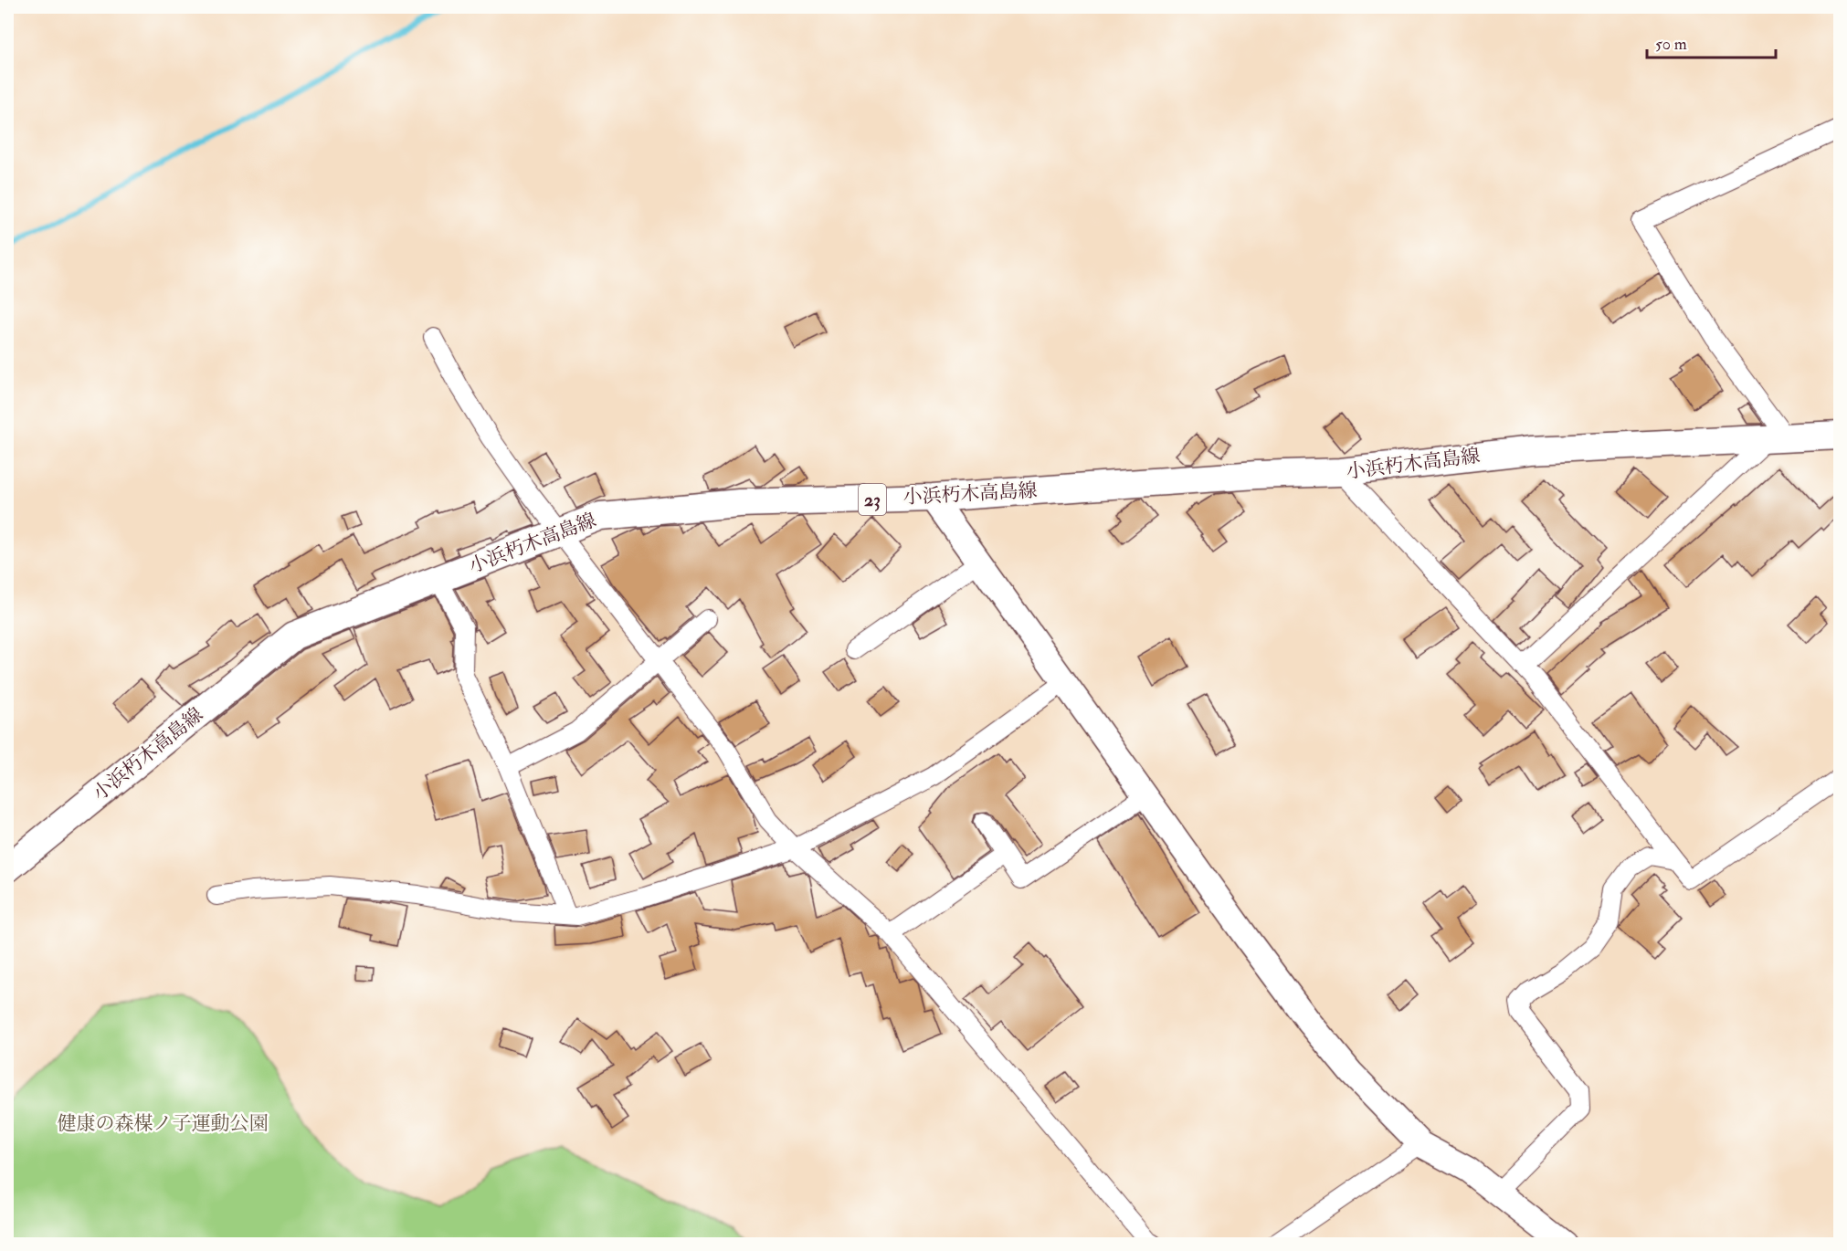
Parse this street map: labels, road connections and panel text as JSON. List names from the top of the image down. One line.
{"streets":{"main road":["小浜朽木高島線","23"]},"parks":["健康の森楳ノ子運動公園"],"scale_bar":"50 m"}
